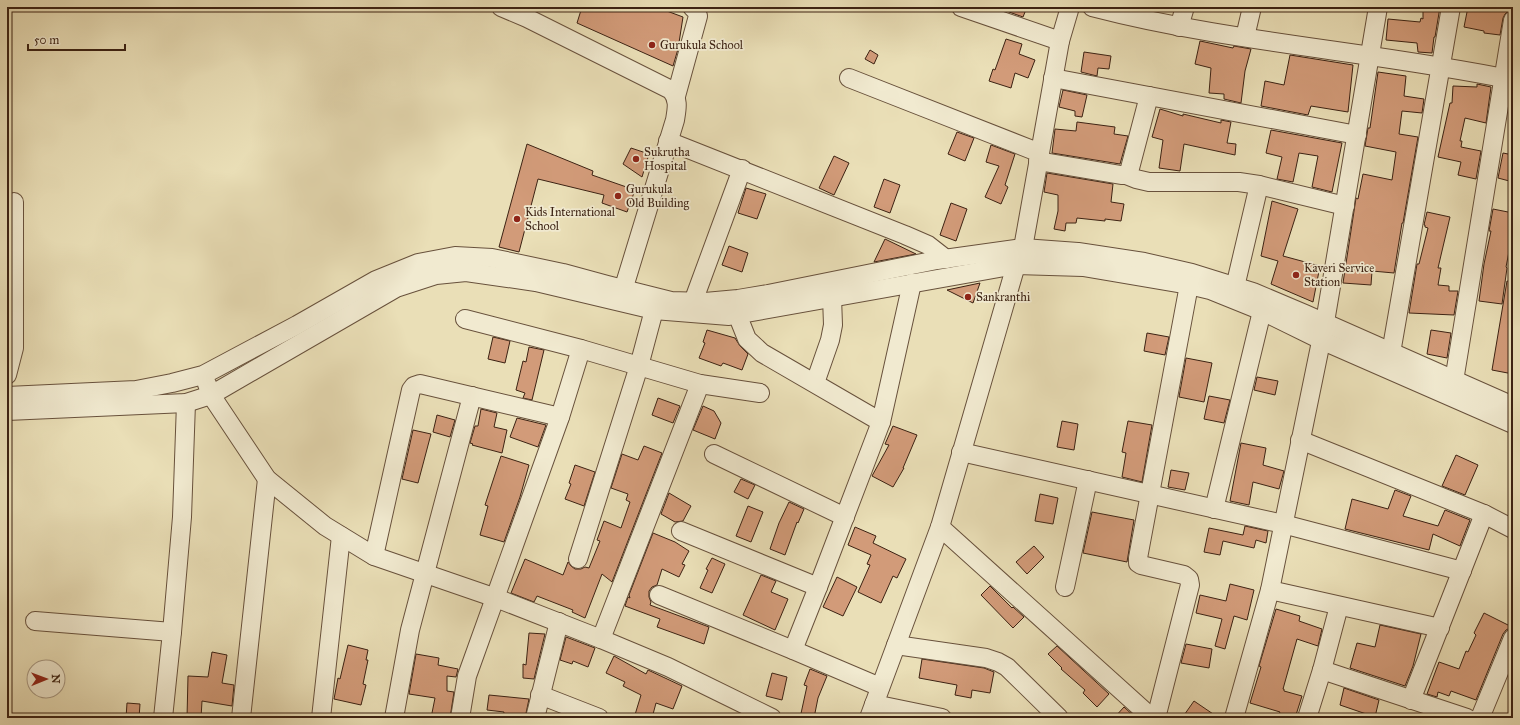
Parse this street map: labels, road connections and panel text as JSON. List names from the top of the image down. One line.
{"places":["Gurukula School","Sukrutha Hospital","Gurukula Old Building","Kids International School","Kaveri Service Station","Sankranthi"],"scale_bar":"50 m","north":"right"}
